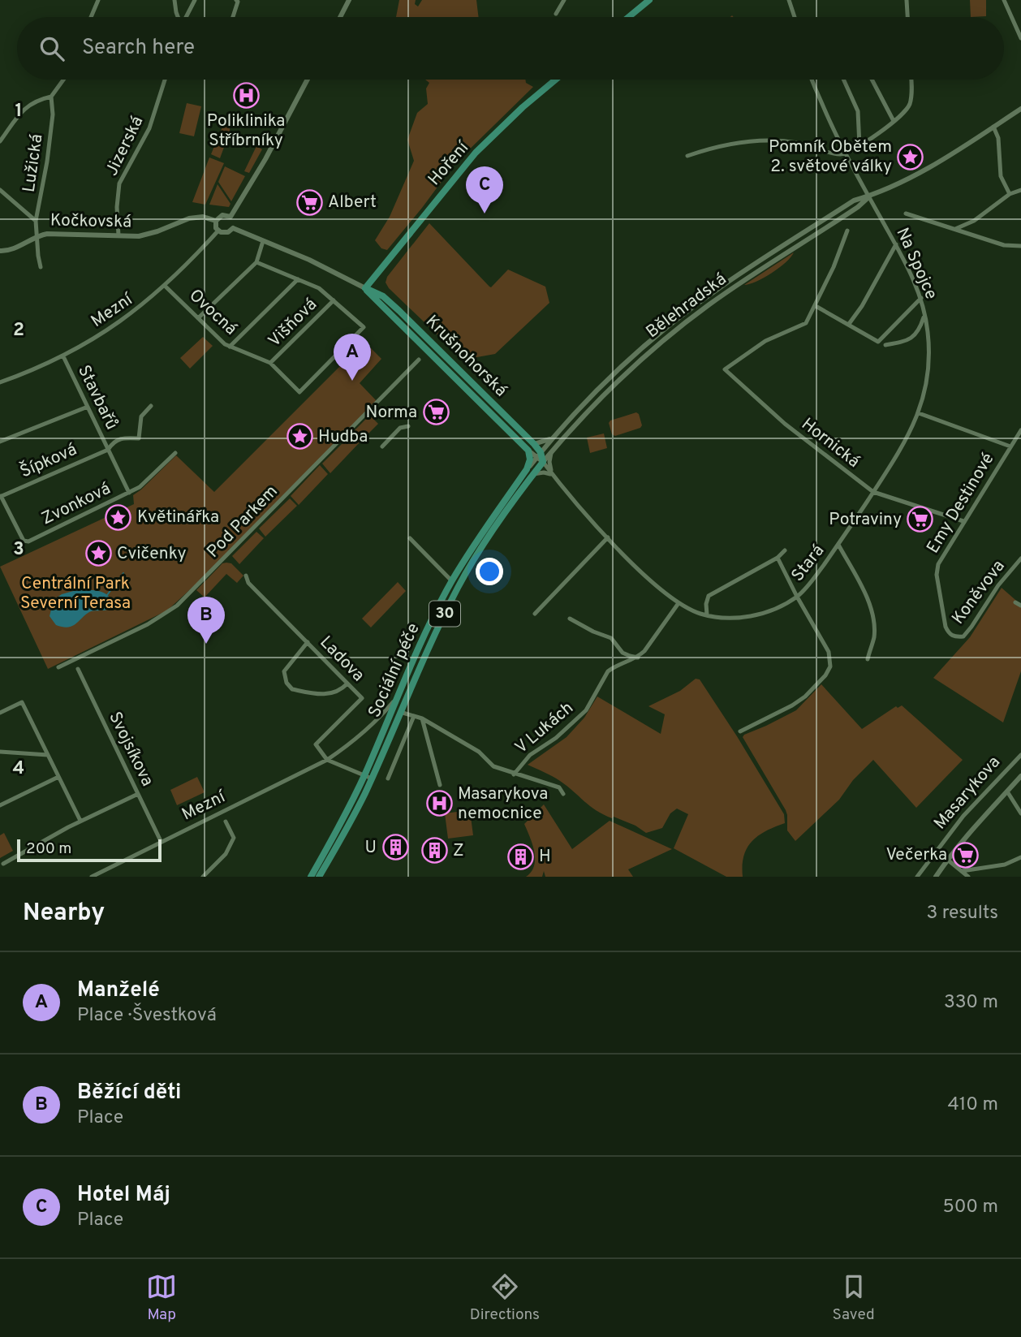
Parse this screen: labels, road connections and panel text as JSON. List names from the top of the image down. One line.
{"streets":{"main road":["Hoření","Krušnohorská","30","Sociální péče"],"street":["Jizerská","Lužická","Kočkovská","Na Spojce","Bělehradská","Mezní","Ovocná","Višňová","Stavbařů","Hornická","Šípková","Emy Destinové","Zvonková","Pod Parkem","Stará","Koněvova","Ladova","V Lukách","Svojsíkova","Masarykova"]},"crossings":[["Jizerská","Kočkovská"],["Lužická","Kočkovská"],["Hoření","Krušnohorská"],["Kočkovská","Mezní"],["Kočkovská","Krušnohorská"],["Na Spojce","Bělehradská"],["Na Spojce","Stará"],["Bělehradská","Krušnohorská"],["Bělehradská","Stará"],["Bělehradská","Sociální péče"],["Mezní","Ovocná"],["Mezní","Krušnohorská"],["Mezní","Stavbařů"],["Mezní","Ladova"],["Mezní","Sociální péče"],["Mezní","Svojsíkova"],["Ovocná","Višňová"],["Krušnohorská","Sociální péče"],["Stavbařů","Šípková"],["Stavbařů","Zvonková"],["Hornická","Emy Destinové"],["Hornická","Stará"],["Šípková","Zvonková"],["Emy Destinové","Koněvova"],["Stará","Sociální péče"]],"parks":["Centrální Park Severní Terasa"],"places":{"hospital":["Poliklinika Stříbrníky","Masarykova nemocnice"],"place":["Pomník Obětem 2. světové války","Hudba","Květinářka","Cvičenky"],"supermarket":["Albert","Norma","Potraviny","Večerka"],"building":["U","Z","H"]},"scale_bar":"200 m","page":{"search":"Search here","pins":["C","A","B"],"scale":"200 m","heading":["Nearby","3 results"],"list":[{"mark":"A","name":"Manželé","note":"Place · Švestková","value":"330 m"},{"mark":"B","name":"Běžící děti","note":"Place","value":"410 m"},{"mark":"C","name":"Hotel Máj","note":"Place","value":"500 m"}],"nav":["Map","Directions","Saved"]},"grid":{"rows":["1","2","3","4"]}}
